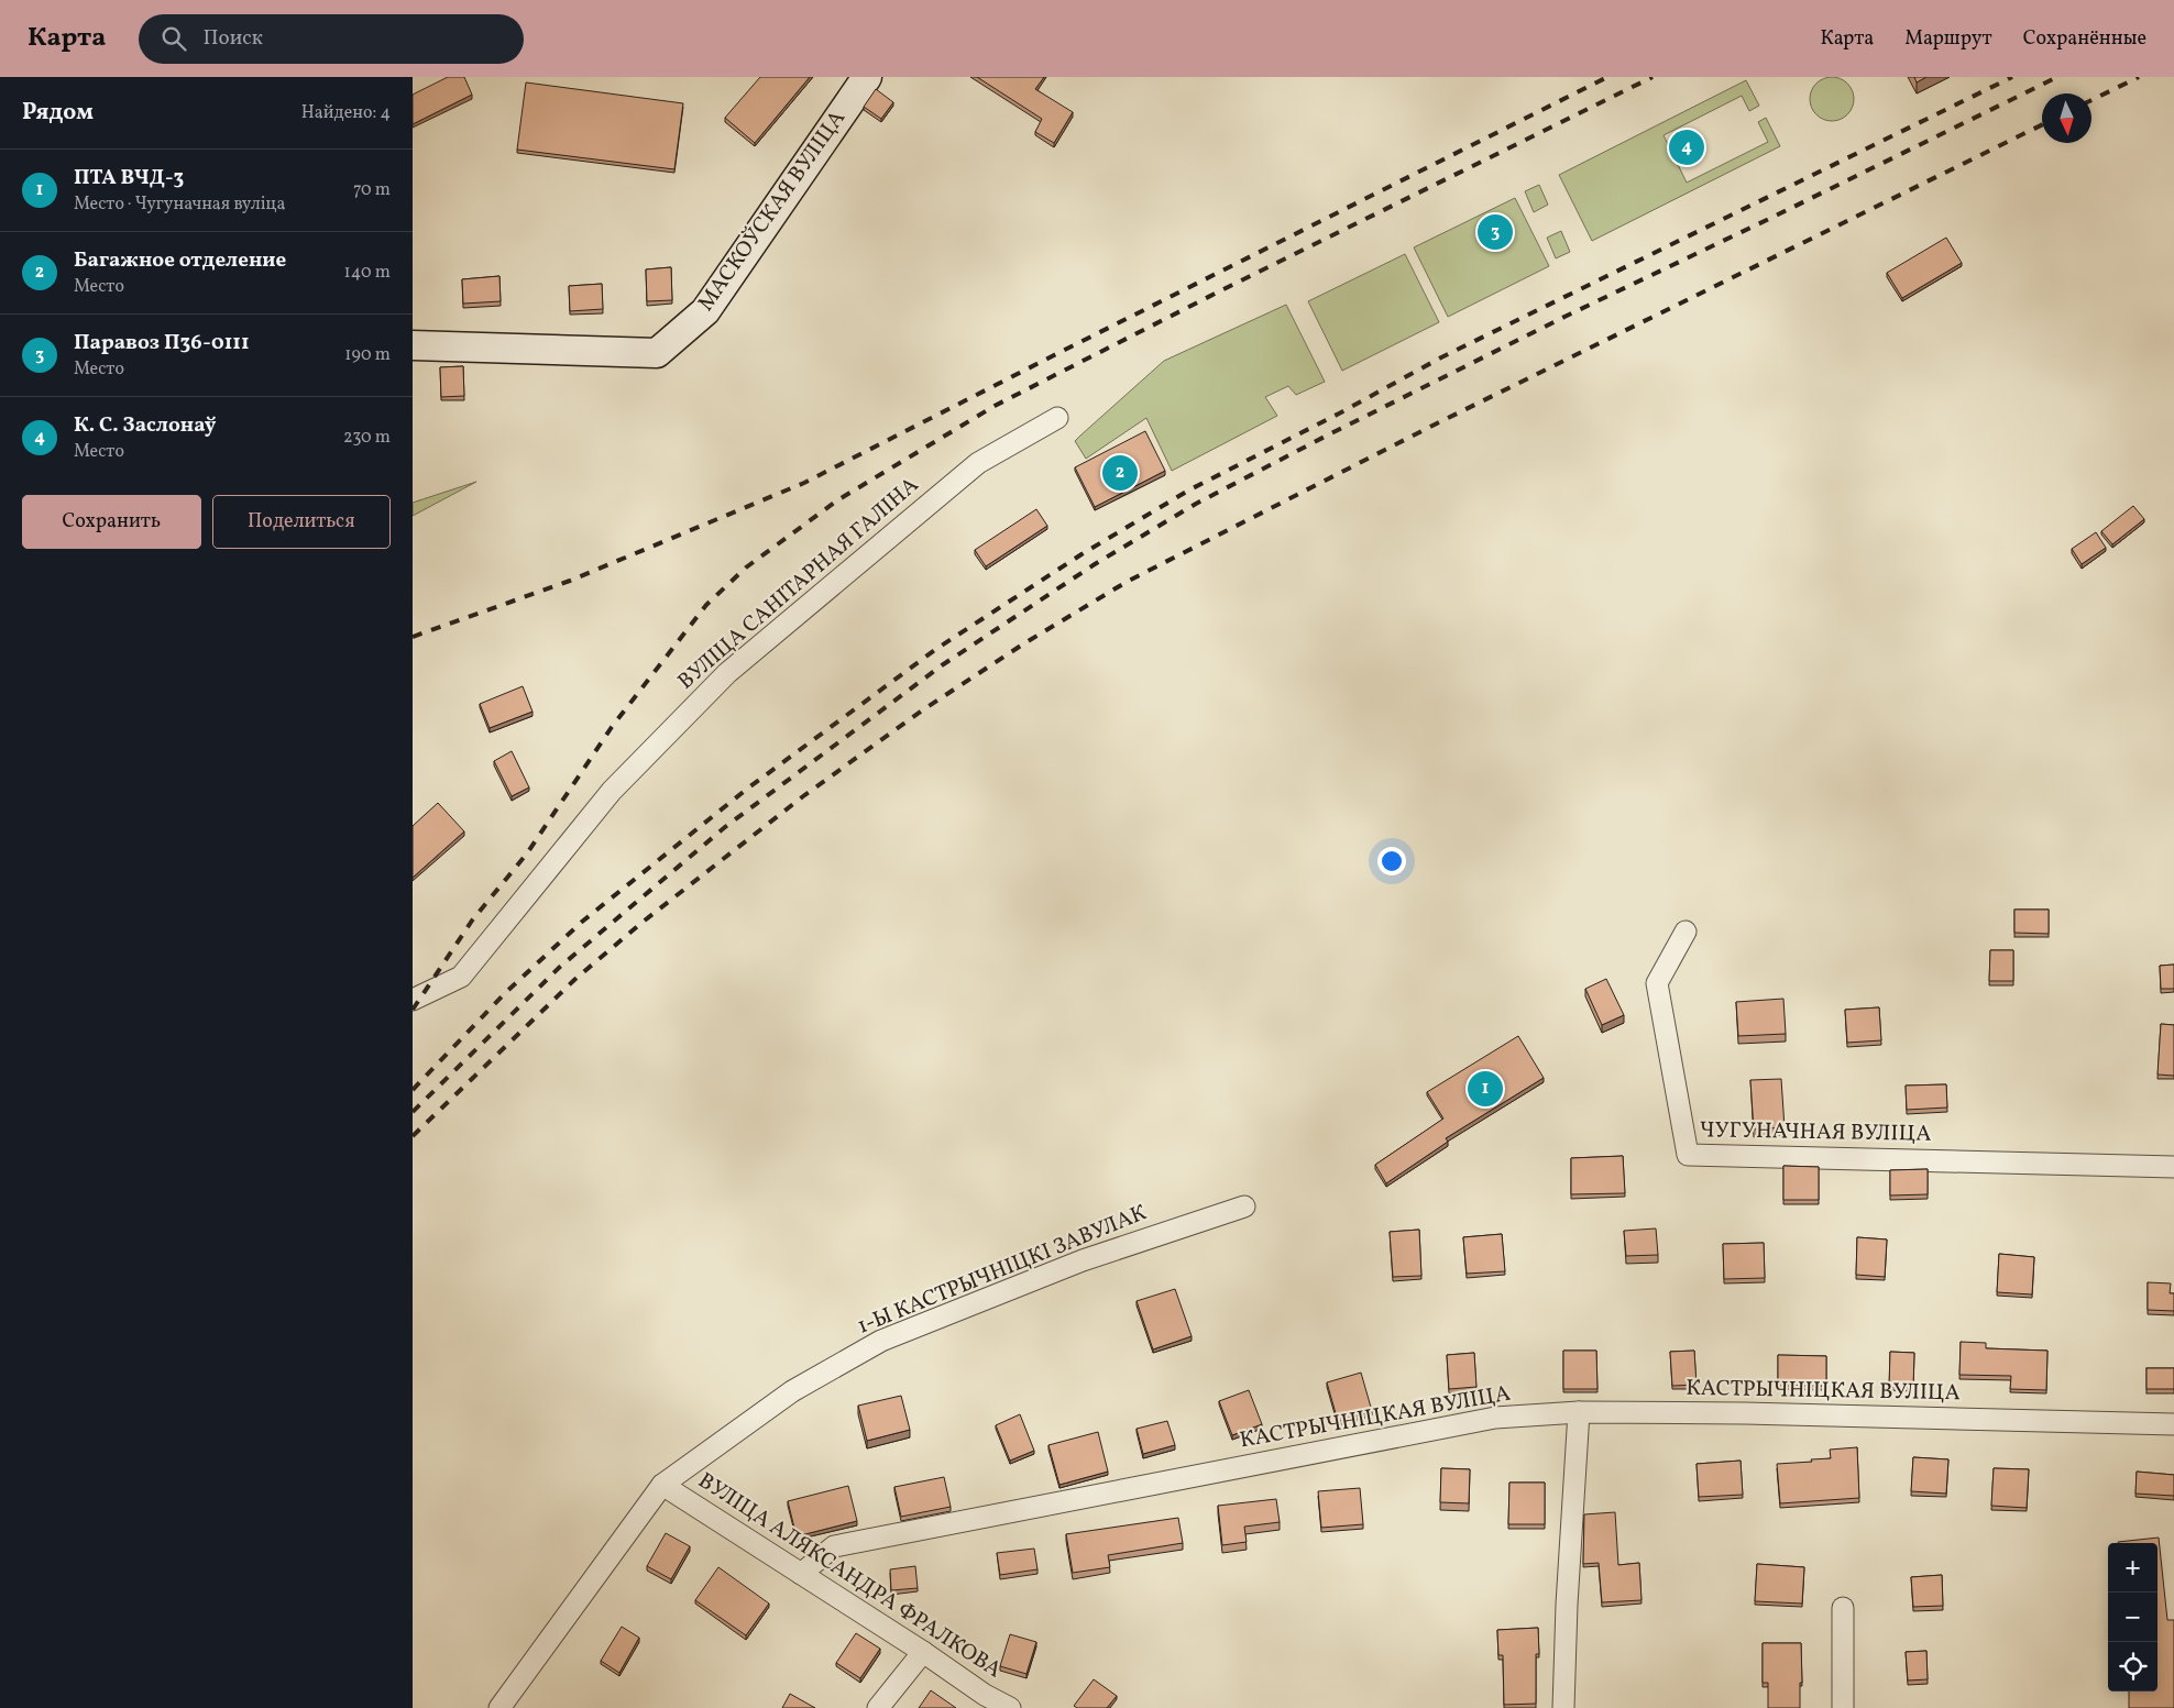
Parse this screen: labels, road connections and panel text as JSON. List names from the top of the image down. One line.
{"streets":{"street":["МАСКОЎСКАЯ ВУЛІЦА","ВУЛІЦА САНІТАРНАЯ ГАЛІНА","ЧУГУНАЧНАЯ ВУЛІЦА","1-Ы КАСТРЫЧНІЦКІ ЗАВУЛАК","КАСТРЫЧНІЦКАЯ ВУЛІЦА","ВУЛІЦА АЛЯКСАНДРА ФРАЛКОВА"]},"crossings":[["1-Ы КАСТРЫЧНІЦКІ ЗАВУЛАК","ВУЛІЦА АЛЯКСАНДРА ФРАЛКОВА"],["КАСТРЫЧНІЦКАЯ ВУЛІЦА","ВУЛІЦА АЛЯКСАНДРА ФРАЛКОВА"]],"north":"bottom","page":{"header":"Карта","search":"Поиск","nav":["Карта","Маршрут","Сохранённые"],"heading":["Рядом","Найдено: 4"],"pins":["4","3","2","1"],"list":[{"mark":"1","name":"ПТА ВЧД-3","note":"Место · Чугуначная вуліца","value":"70 m"},{"mark":"2","name":"Багажное отделение","note":"Место","value":"140 m"},{"mark":"3","name":"Паравоз П36-0111","note":"Место","value":"190 m"},{"mark":"4","name":"К. С. Заслонаў","note":"Место","value":"230 m"}],"buttons":["Сохранить","Поделиться"],"map_buttons":["+","−"]}}
